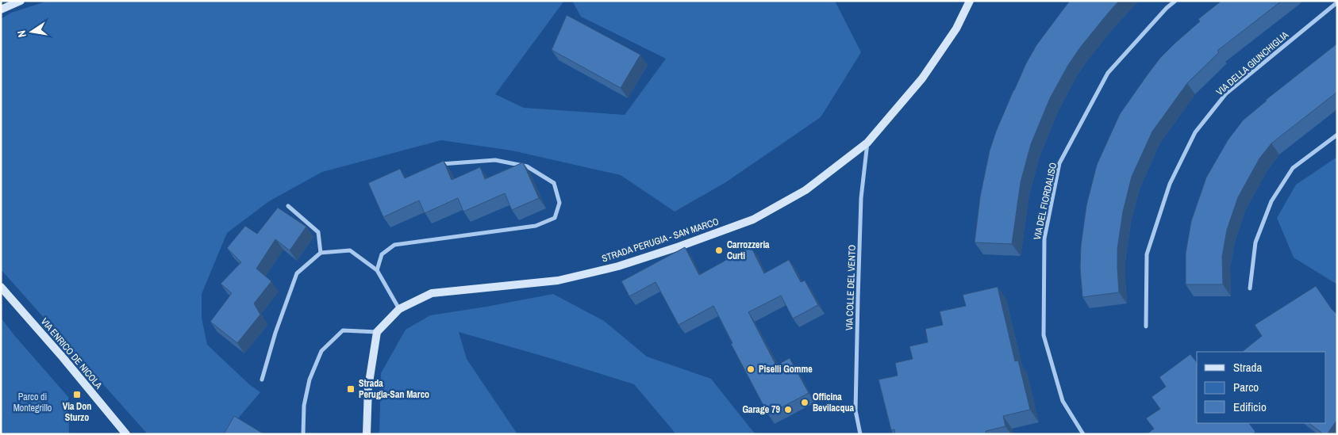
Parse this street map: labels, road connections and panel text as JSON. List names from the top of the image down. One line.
{"streets":{"main road":["STRADA PERUGIA - SAN MARCO","VIA ENRICO DE NICOLA"],"street":["VIA DELLA GIUNCHIGLIA","VIA DEL FIORDALISO","VIA COLLE DEL VENTO"]},"crossings":[["STRADA PERUGIA - SAN MARCO","VIA COLLE DEL VENTO"]],"parks":["Parco di Montegrillo"],"places":{"other":["Carrozzeria Curti","Piselli Gomme","Officina Bevilacqua","Garage 79"],"transit":["Strada Perugia-San Marco","Via Don Sturzo"]},"legend":["Strada","Parco","Edificio"],"north":"left"}
